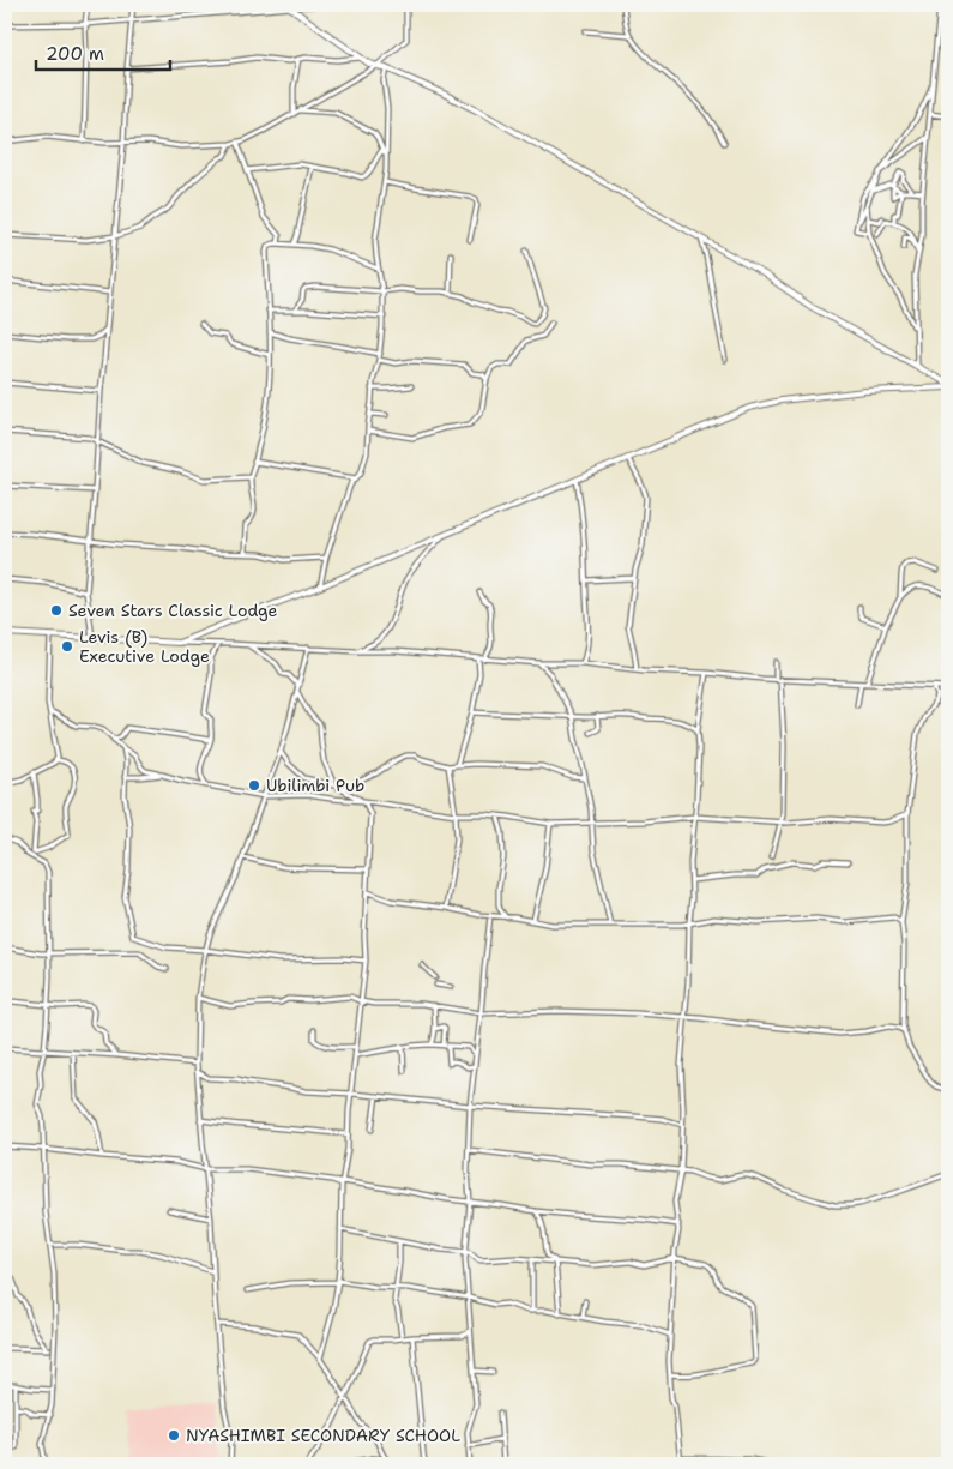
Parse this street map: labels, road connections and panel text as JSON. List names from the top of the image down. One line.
{"places":["Seven Stars Classic Lodge","Levis (B) Executive Lodge","Ubilimbi Pub","NYASHIMBI SECONDARY SCHOOL"],"scale_bar":"200 m"}
